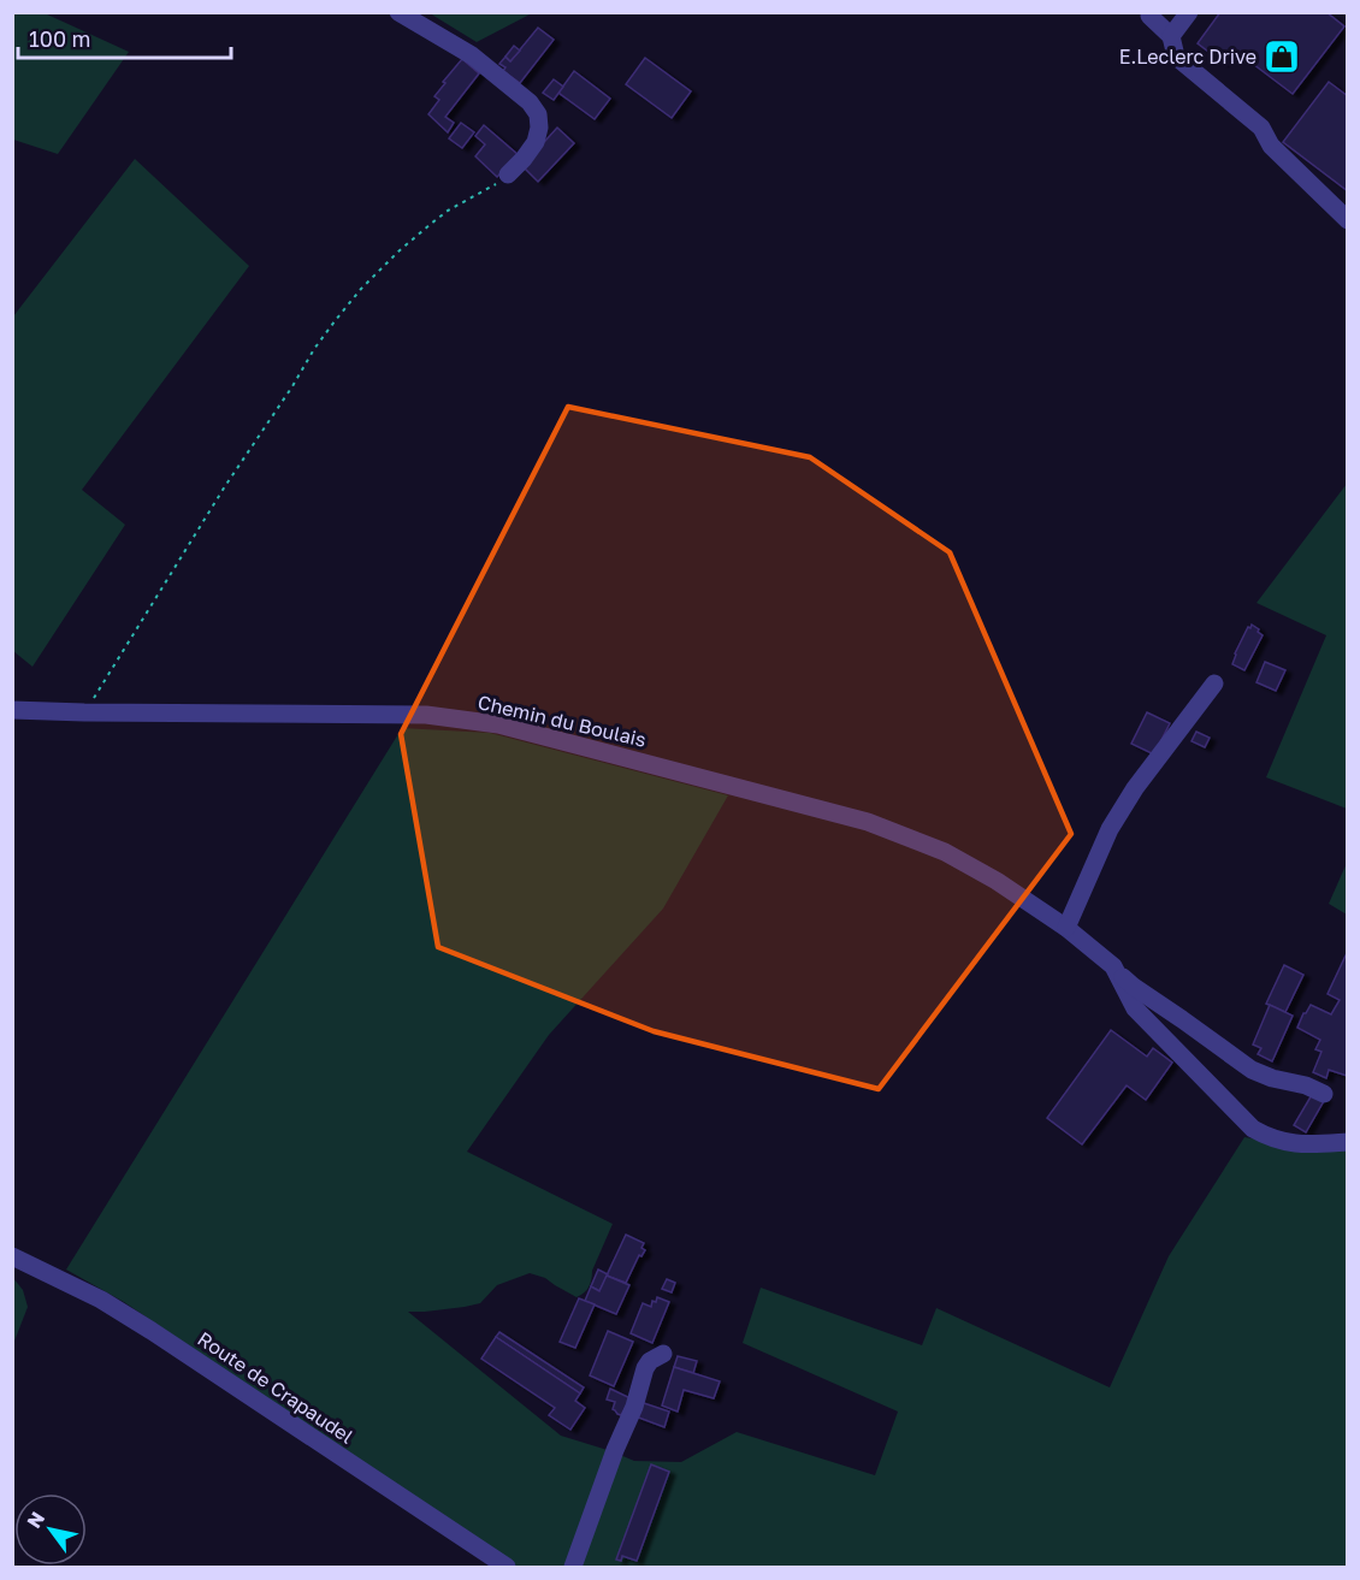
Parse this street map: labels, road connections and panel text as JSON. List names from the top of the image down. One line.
{"streets":{"street":["Chemin du Boulais","Route de Crapaudel"]},"places":{"shop":["E.Leclerc Drive"]},"scale_bar":"100 m","north":"top left"}
